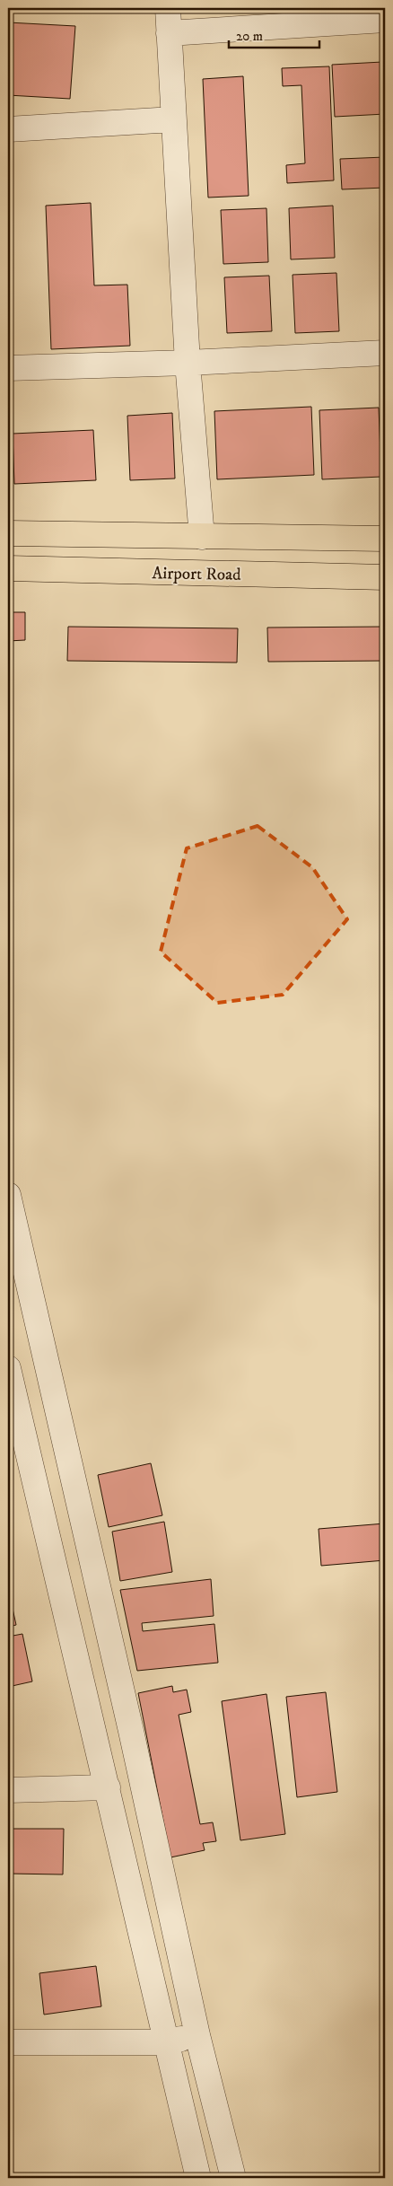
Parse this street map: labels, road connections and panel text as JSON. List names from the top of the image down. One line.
{"streets":{"main road":["Airport Road"]},"scale_bar":"20 m"}
